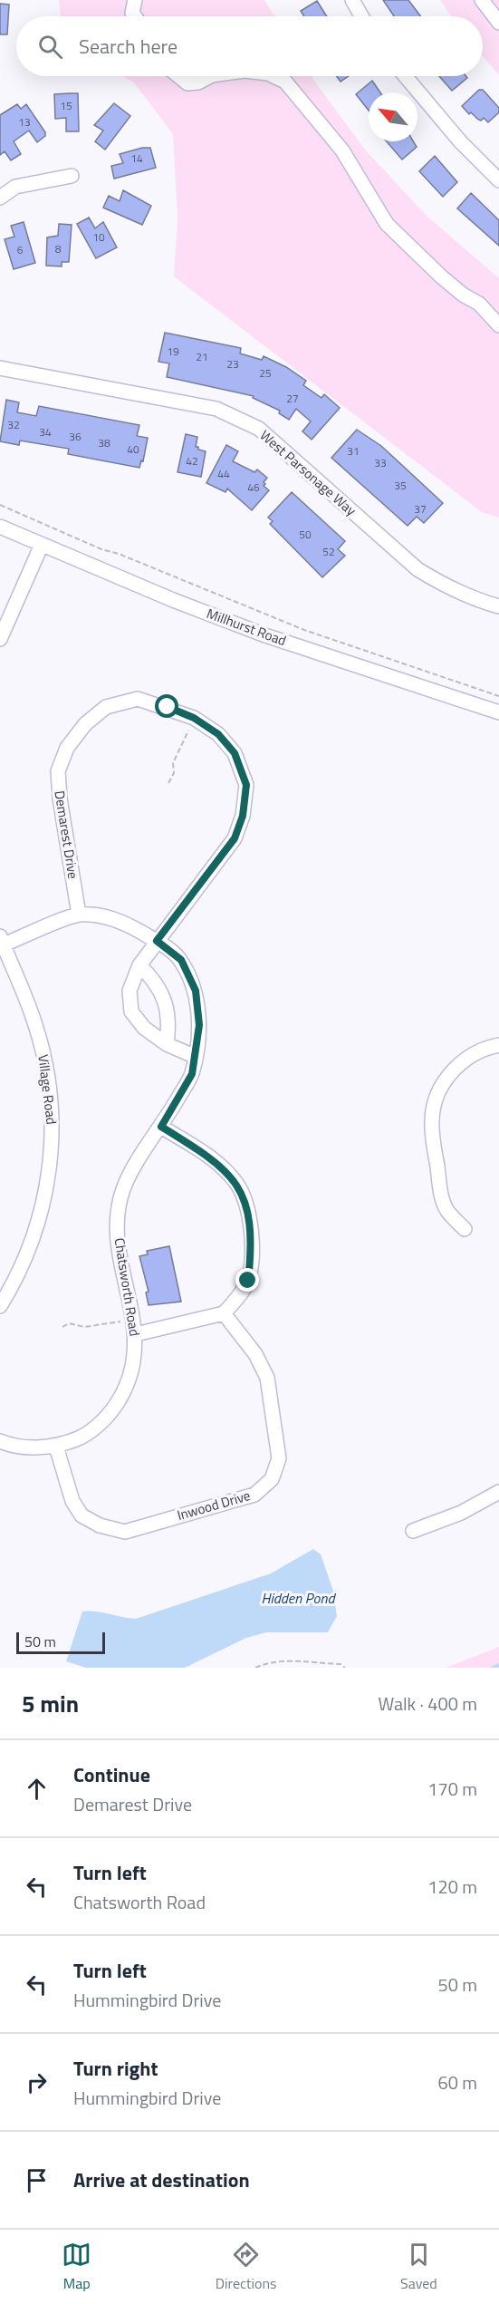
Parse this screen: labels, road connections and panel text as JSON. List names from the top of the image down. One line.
{"streets":{"street":["West Parsonage Way","Millhurst Road","Demarest Drive","Village Road","Chatsworth Road","Inwood Drive"]},"crossings":[["Demarest Drive","Chatsworth Road"],["Village Road","Chatsworth Road"],["Chatsworth Road","Inwood Drive"]],"water":["Hidden Pond"],"house_numbers":["15","13","14","10","8","6","19","21","23","25","27","32","34","36","38","40","31","42","33","44","35","46","37","50","52"],"scale_bar":"50 m","north":"top left","page":{"search":"Search here","scale":"50 m","heading":["5 min","Walk · 400 m"],"list":[["Continue","Demarest Drive","170 m"],["Turn left","Chatsworth Road","120 m"],["Turn left","Hummingbird Drive","50 m"],["Turn right","Hummingbird Drive","60 m"],"Arrive at destination"],"nav":["Map","Directions","Saved"]}}
